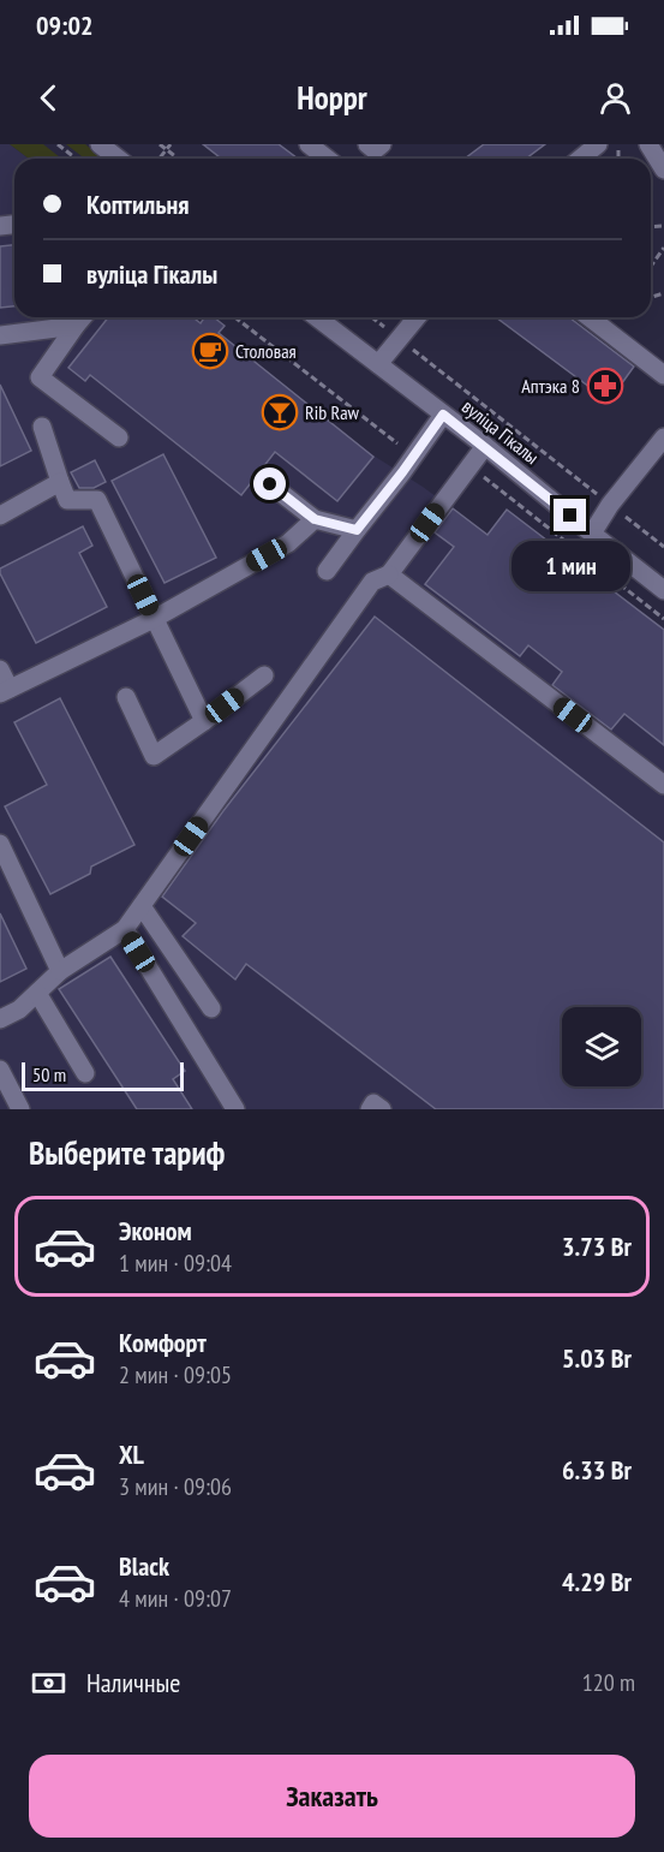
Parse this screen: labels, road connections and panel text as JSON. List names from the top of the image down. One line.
{"streets":{"street":["вуліца Гікалы"]},"places":{"cafe":["Столовая"],"pharmacy":["Аптэка 8"],"bar":["Rib Raw"]},"scale_bar":"50 m","page":{"status":"09:02","header":"Hoppr","banner":["Коптильня","вуліца Гікалы"],"bubble":"1 мин","scale":"50 m","heading":"Выберите тариф","list":[{"name":"Эконом","note":"1 мин · 09:04","value":"3.73 Br"},{"name":"Комфорт","note":"2 мин · 09:05","value":"5.03 Br"},{"name":"XL","note":"3 мин · 09:06","value":"6.33 Br"},{"name":"Black","note":"4 мин · 09:07","value":"4.29 Br"}],"pay":["Наличные","120 m"],"buttons":"Заказать"}}
